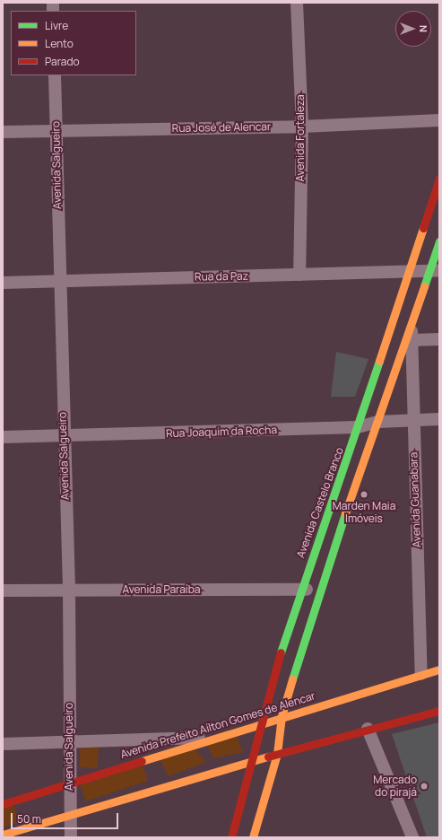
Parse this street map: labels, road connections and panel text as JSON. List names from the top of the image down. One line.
{"streets":{"main road":["Avenida Castelo Branco","Avenida Prefeito Aílton Gomes de Alencar"],"street":["Rua José de Alencar","Avenida Fortaleza","Avenida Salgueiro","Rua da Paz","Rua Joaquim da Rocha","Avenida Guanabara","Avenida Paraíba"]},"crossings":[["Rua José de Alencar","Avenida Fortaleza"],["Rua José de Alencar","Avenida Salgueiro"],["Avenida Fortaleza","Rua da Paz"],["Avenida Salgueiro","Rua da Paz"],["Avenida Salgueiro","Rua Joaquim da Rocha"],["Avenida Salgueiro","Avenida Paraíba"],["Avenida Salgueiro","Avenida Prefeito Aílton Gomes de Alencar"],["Rua da Paz","Avenida Castelo Branco"],["Rua Joaquim da Rocha","Avenida Guanabara"],["Rua Joaquim da Rocha","Avenida Castelo Branco"],["Avenida Guanabara","Avenida Prefeito Aílton Gomes de Alencar"],["Avenida Castelo Branco","Avenida Paraíba"],["Avenida Castelo Branco","Avenida Prefeito Aílton Gomes de Alencar"]],"places":["Marden Maia Imóveis","Mercado do pirajá"],"legend":["Livre","Lento","Parado"],"scale_bar":"50 m","north":"right"}
